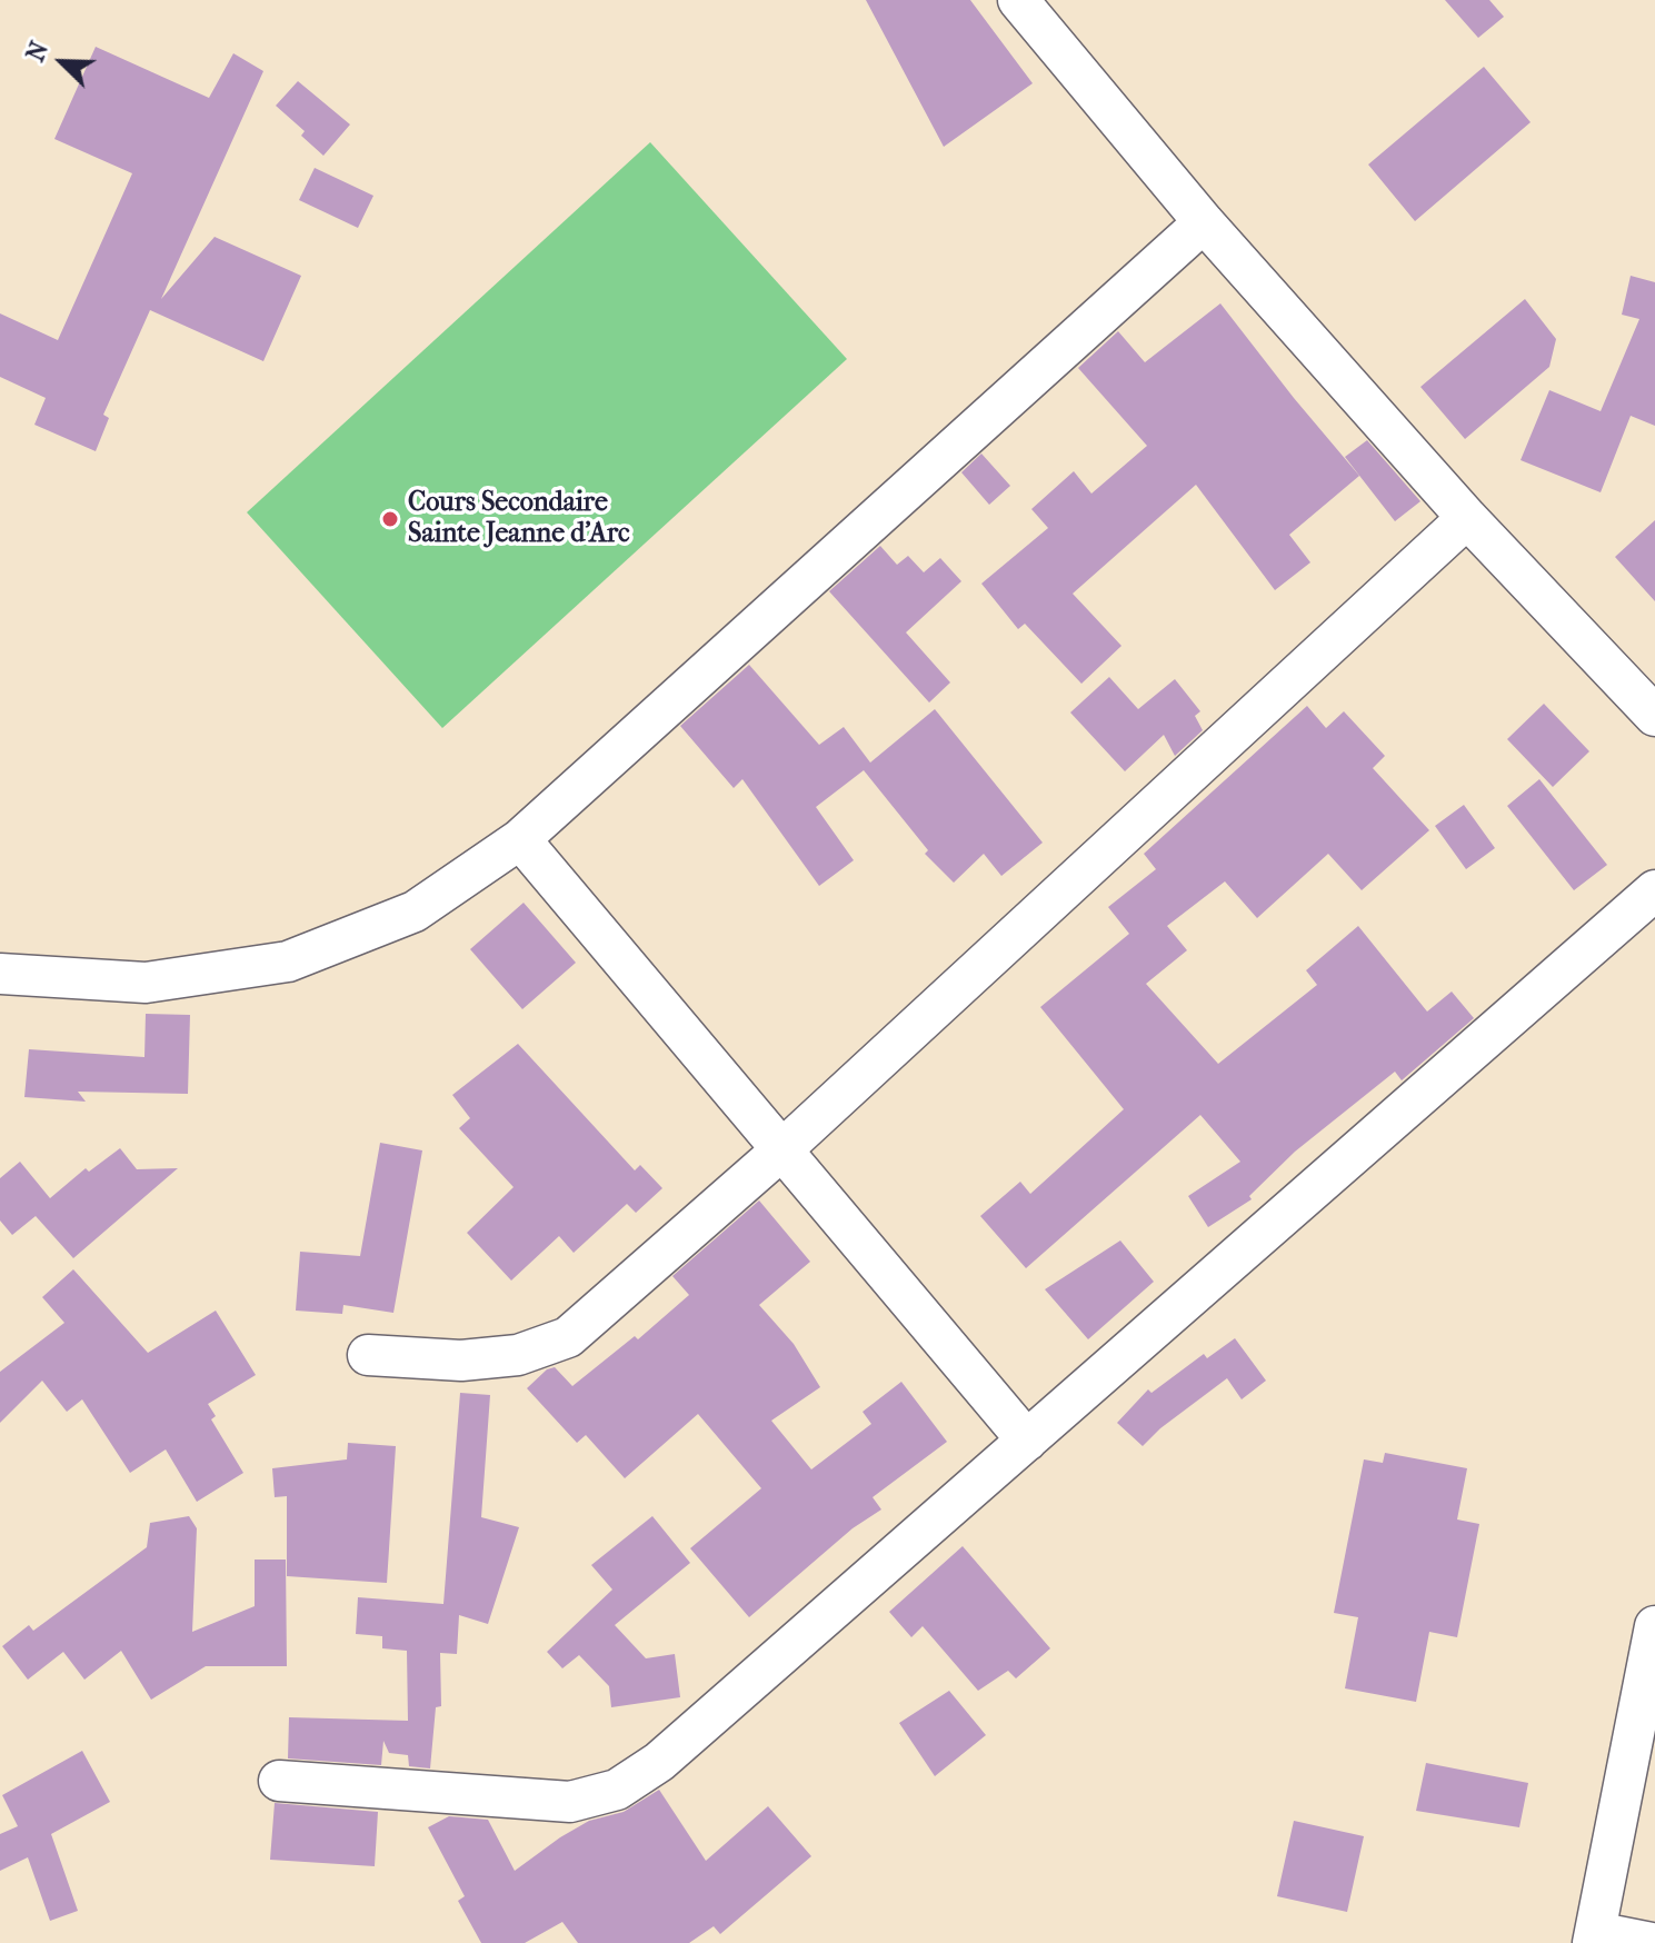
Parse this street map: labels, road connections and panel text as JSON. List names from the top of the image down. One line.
{"places":["Cours Secondaire Sainte Jeanne d'Arc"],"north":"top left"}
